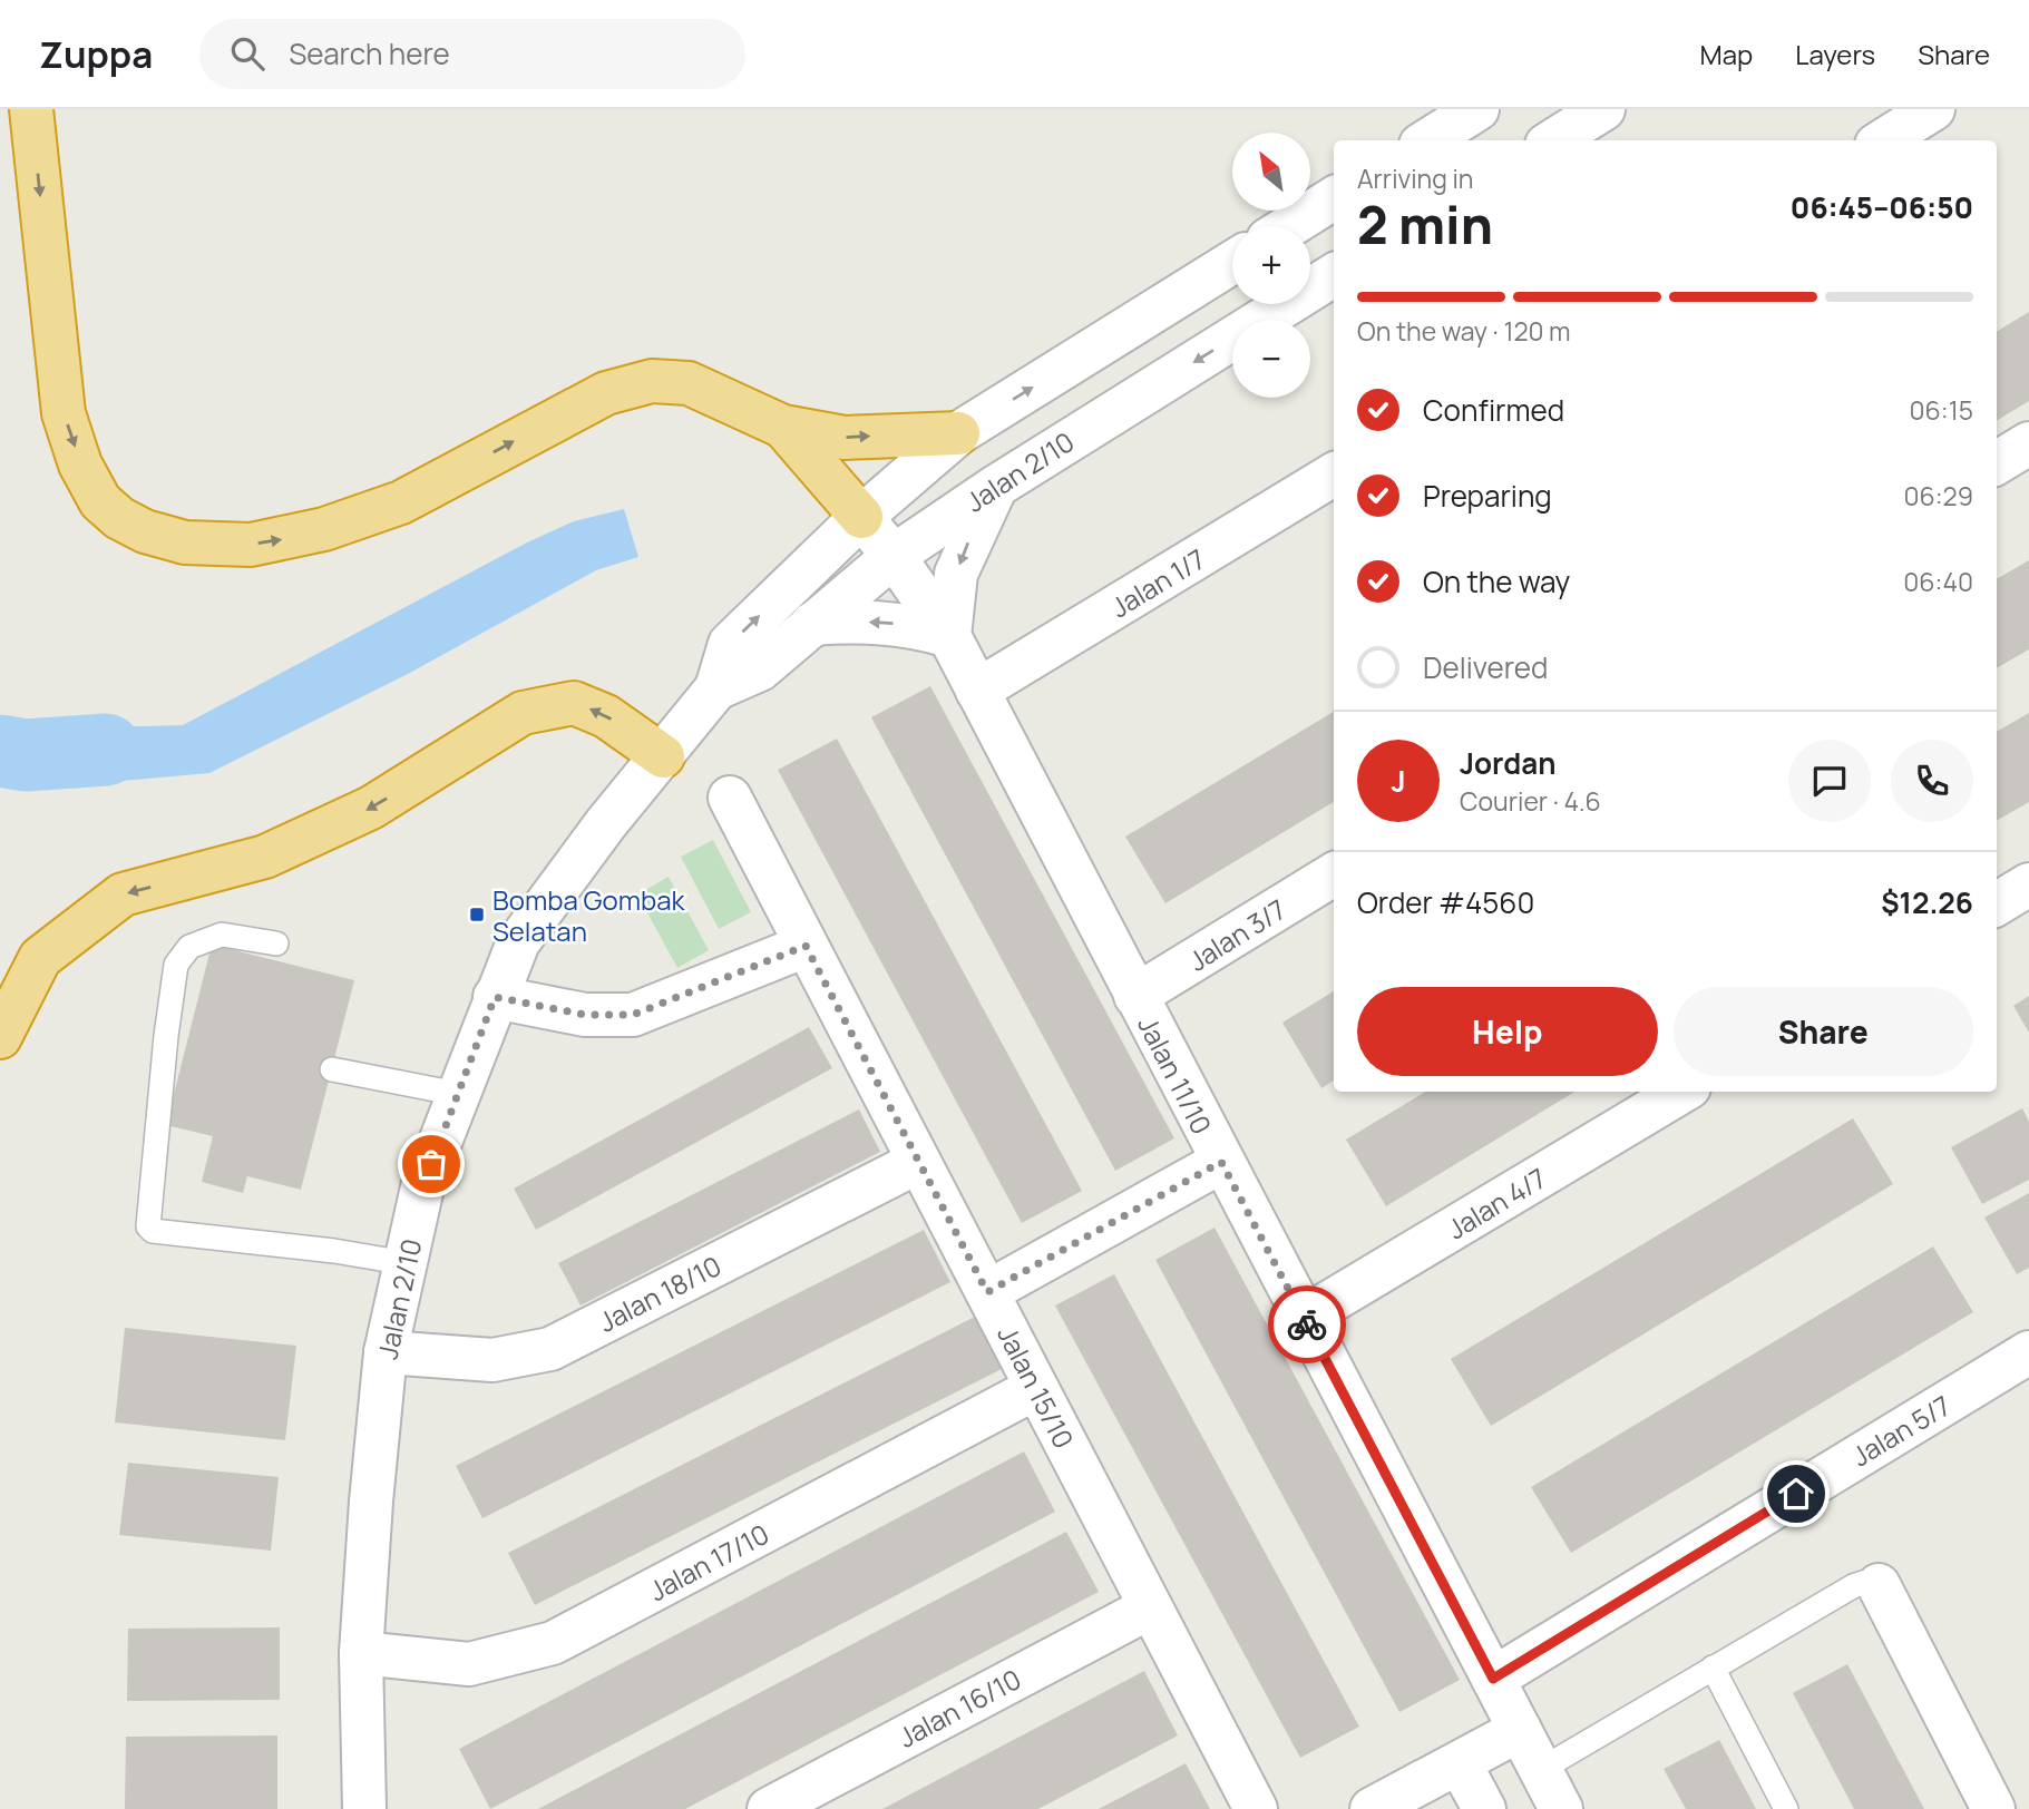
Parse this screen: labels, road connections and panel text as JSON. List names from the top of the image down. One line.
{"streets":{"street":["Jalan 2/10","Jalan 1/7","Jalan 3/7","Jalan 11/10","Jalan 4/7","Jalan 18/10","Jalan 15/10","Jalan 5/7","Jalan 17/10","Jalan 16/10"]},"crossings":[["Jalan 2/10","Jalan 11/10"],["Jalan 2/10","Jalan 18/10"],["Jalan 2/10","Jalan 17/10"],["Jalan 1/7","Jalan 11/10"],["Jalan 3/7","Jalan 11/10"],["Jalan 11/10","Jalan 4/7"],["Jalan 11/10","Jalan 5/7"],["Jalan 18/10","Jalan 15/10"],["Jalan 15/10","Jalan 17/10"],["Jalan 15/10","Jalan 16/10"]],"places":{"transit":["Bomba Gombak Selatan"]},"north":"top left","page":{"header":"Zuppa","search":"Search here","nav":["Map","Layers","Share"],"map_buttons":["+","−"],"heading":["2 min","Arriving in","06:45–06:50"],"panel":["Jordan","Courier · 4.6","Order #4560","$12.26"],"bar":"On the way · 120 m","list":[["Confirmed","06:15"],["Preparing","06:29"],["On the way","06:40"],"Delivered"],"round":"J","buttons":["Help","Share"]}}
